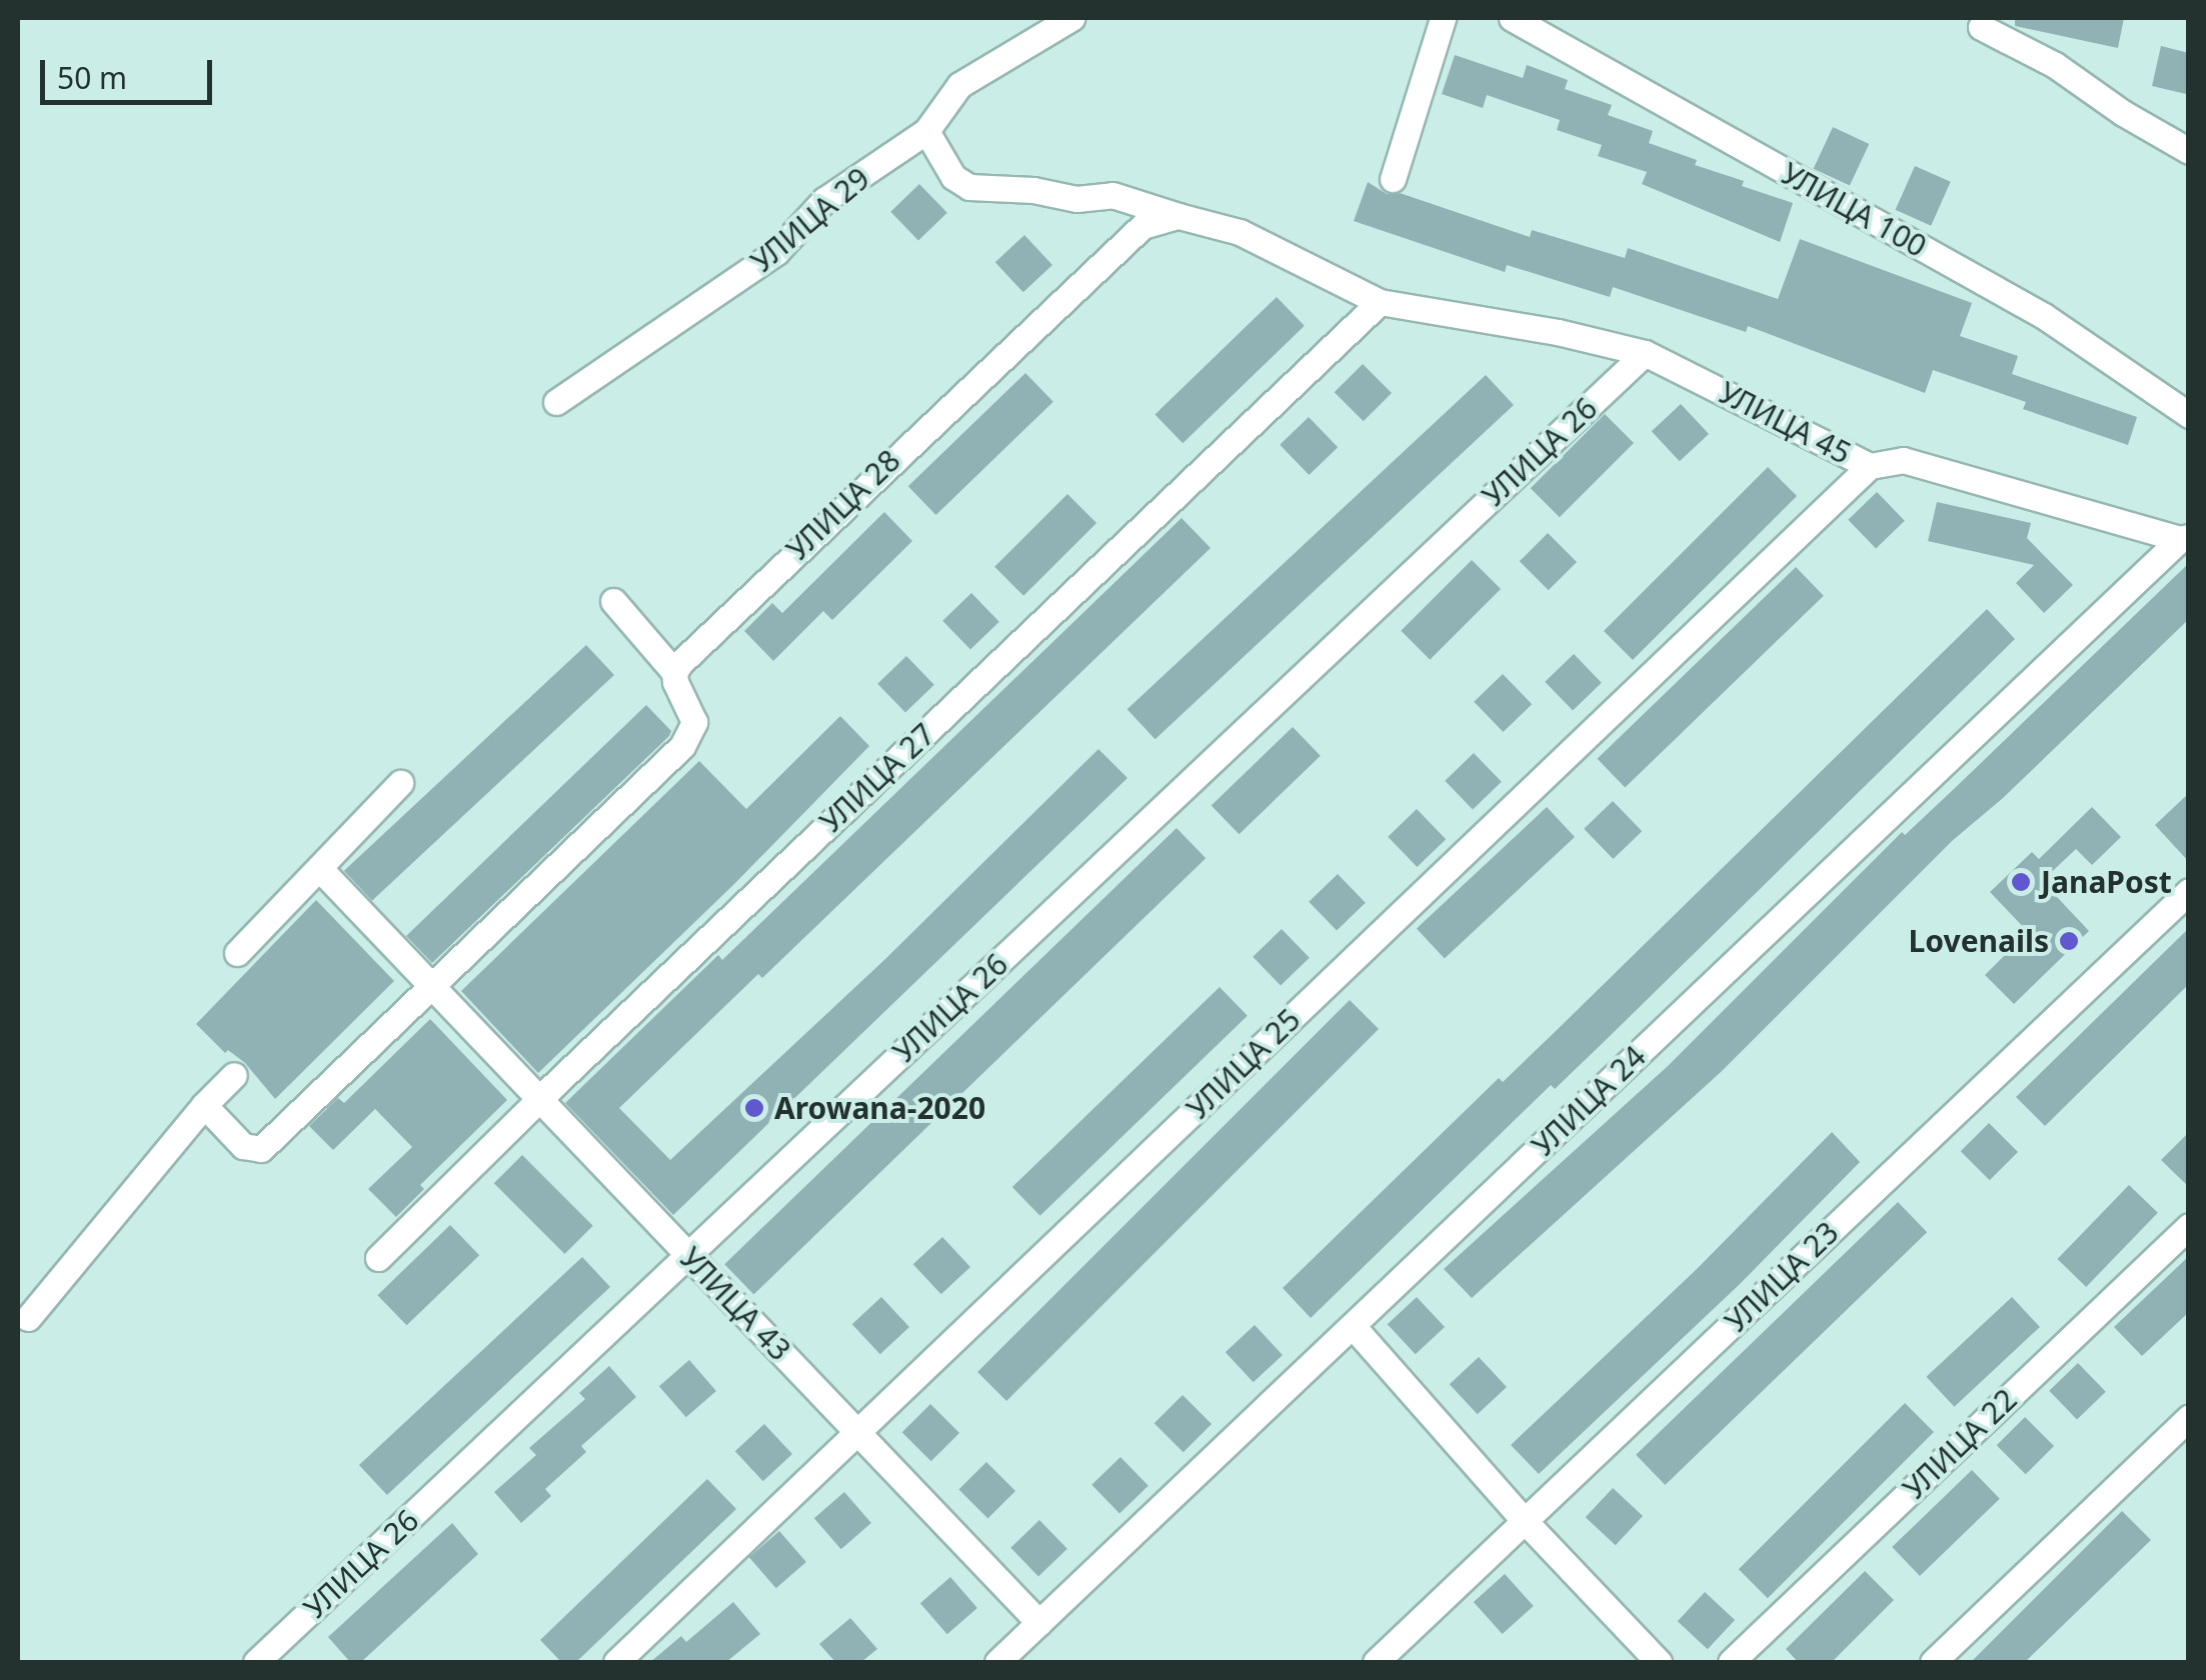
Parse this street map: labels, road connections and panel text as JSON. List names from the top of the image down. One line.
{"streets":{"street":["УЛИЦА 100","УЛИЦА 29","УЛИЦА 45","УЛИЦА 26","УЛИЦА 28","УЛИЦА 27","УЛИЦА 25","УЛИЦА 24","УЛИЦА 23","УЛИЦА 43","УЛИЦА 22"]},"crossings":[["УЛИЦА 45","УЛИЦА 26"],["УЛИЦА 45","УЛИЦА 27"],["УЛИЦА 45","УЛИЦА 25"],["УЛИЦА 45","УЛИЦА 24"],["УЛИЦА 26","УЛИЦА 43"],["УЛИЦА 27","УЛИЦА 43"],["УЛИЦА 25","УЛИЦА 43"],["УЛИЦА 24","УЛИЦА 43"]],"places":["JanaPost","Lovenails","Arowana-2020"],"scale_bar":"50 m"}
